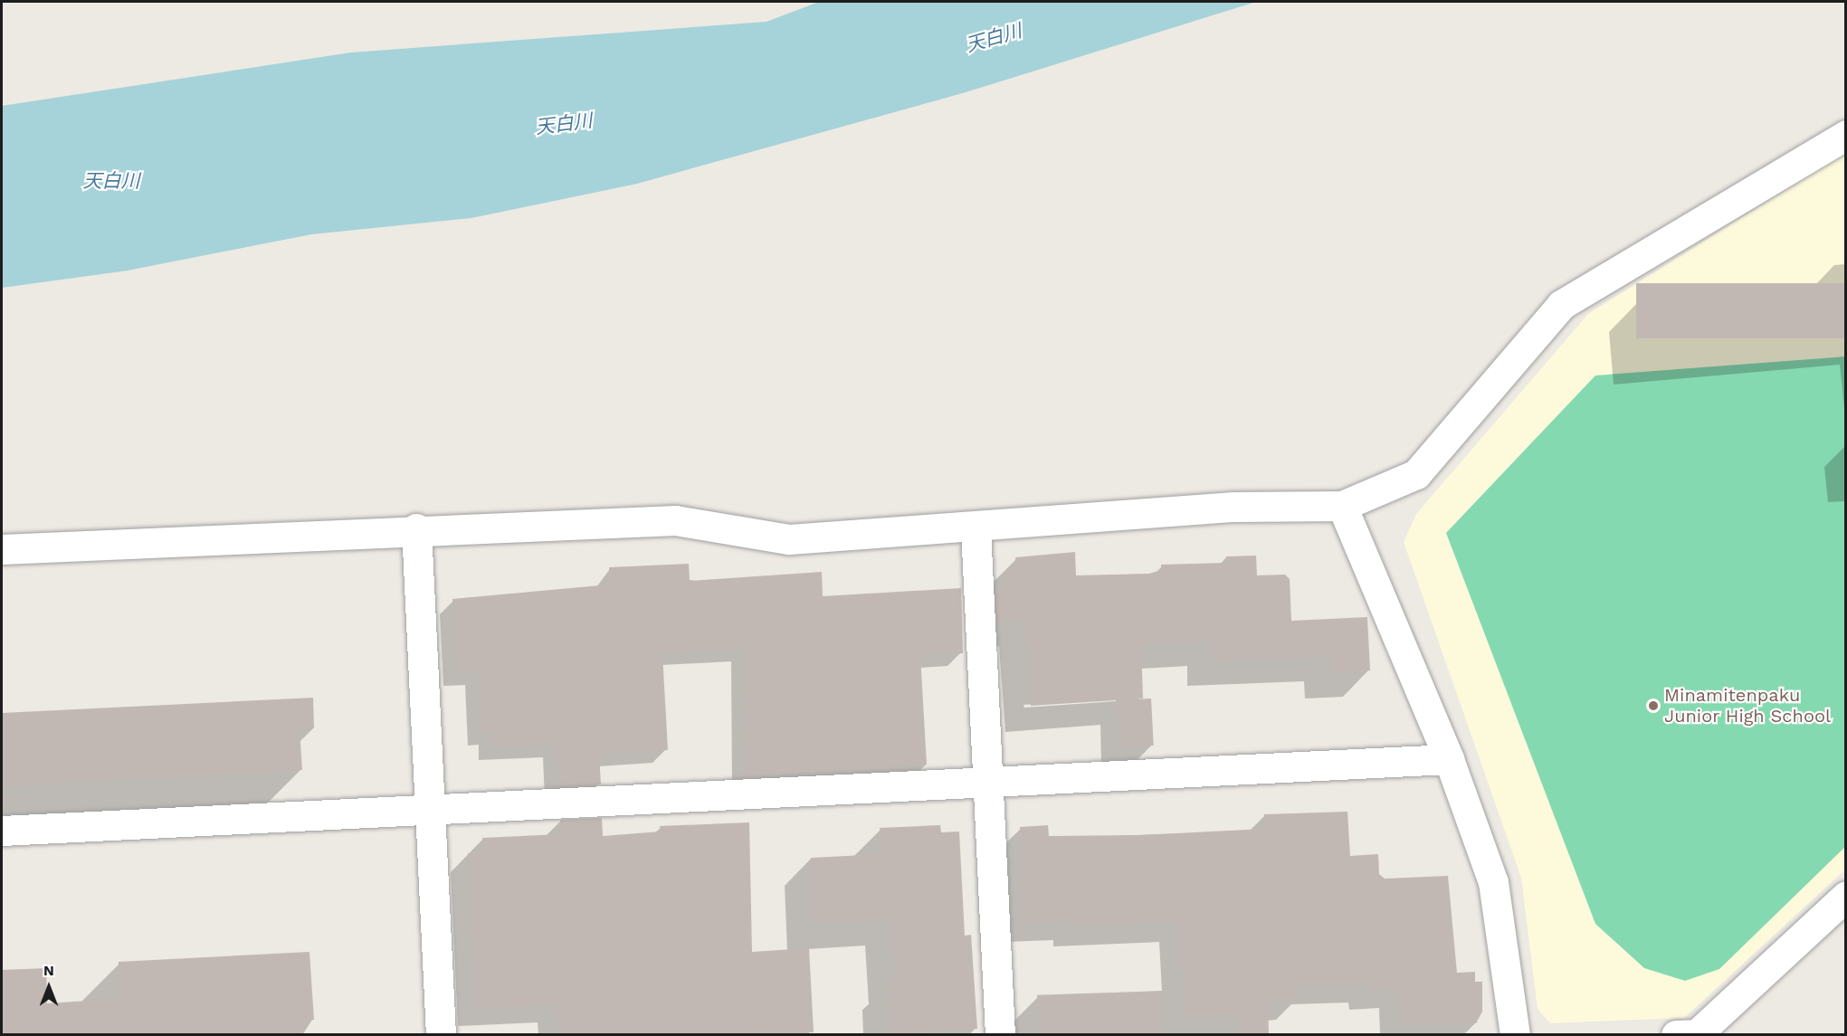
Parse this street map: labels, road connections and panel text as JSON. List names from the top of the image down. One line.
{"water":["天白川"],"places":["Minamitenpaku Junior High School"],"north":"top"}
